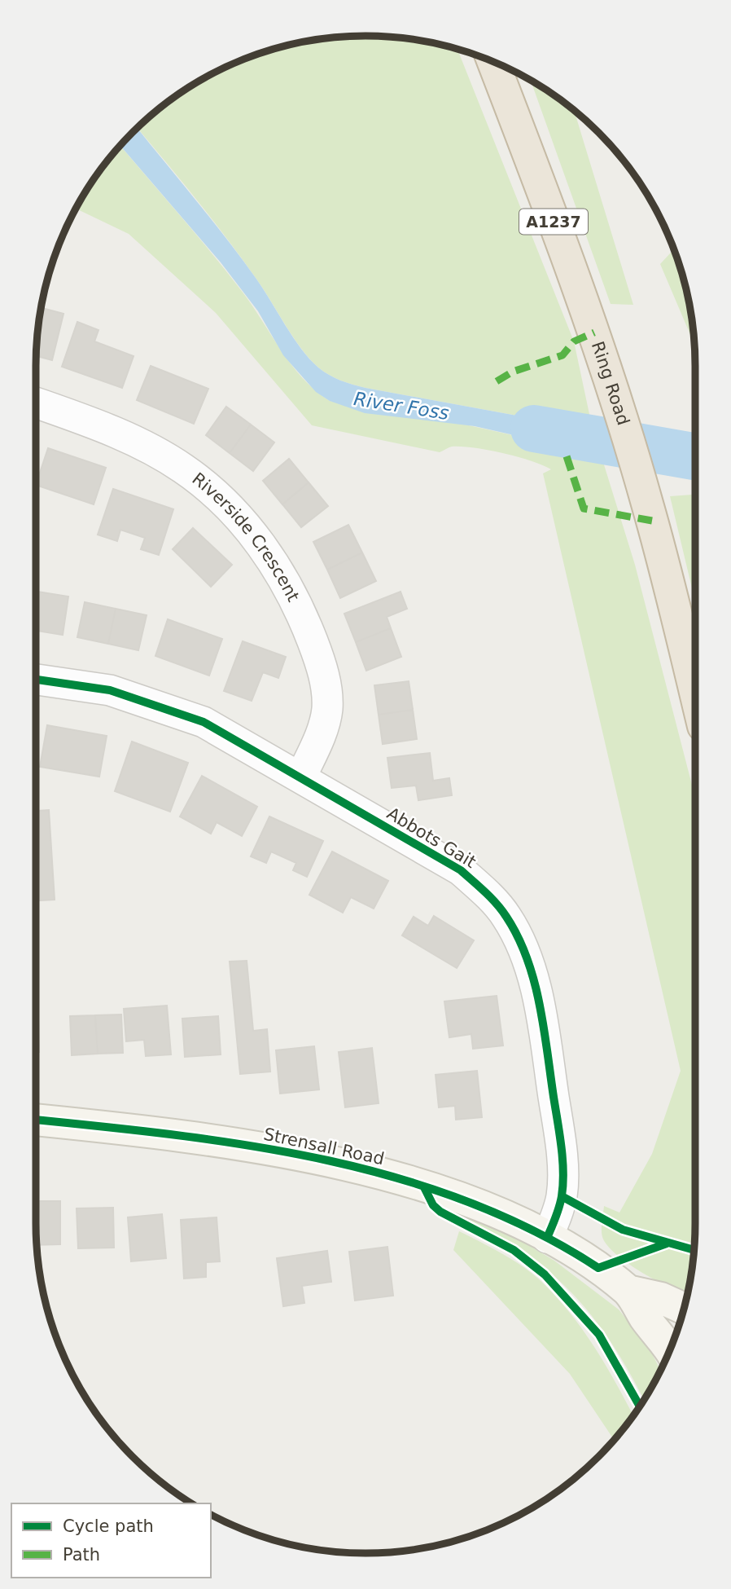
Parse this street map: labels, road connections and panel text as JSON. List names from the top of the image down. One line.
{"streets":{"highway":["A1237","Ring Road"],"street":["Riverside Crescent","Abbots Gait","Strensall Road"]},"crossings":[["Riverside Crescent","Abbots Gait"],["Abbots Gait","Strensall Road"]],"water":["River Foss"],"legend":["Cycle path","Path"]}
